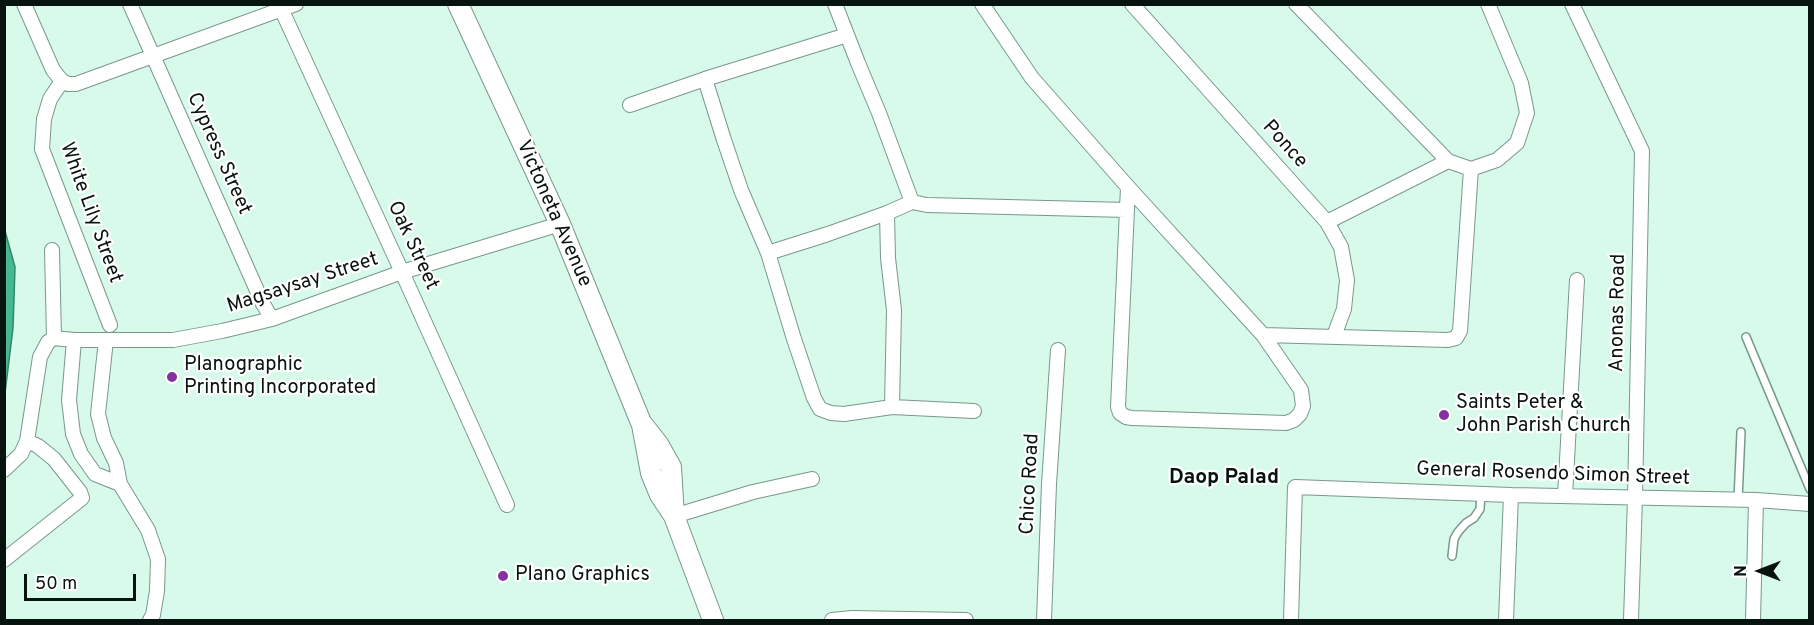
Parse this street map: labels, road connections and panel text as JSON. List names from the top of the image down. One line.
{"streets":{"main road":["Victoneta Avenue"],"street":["Ponce","Cypress Street","White Lily Street","Oak Street","Magsaysay Street","Anonas Road","General Rosendo Simon Street","Chico Road"]},"crossings":[["Cypress Street","Magsaysay Street"],["Victoneta Avenue","Magsaysay Street"],["Oak Street","Magsaysay Street"],["Anonas Road","General Rosendo Simon Street"]],"districts":["Daop Palad"],"places":["Planographic Printing Incorporated","Saints Peter & John Parish Church","Plano Graphics"],"scale_bar":"50 m","north":"left"}
